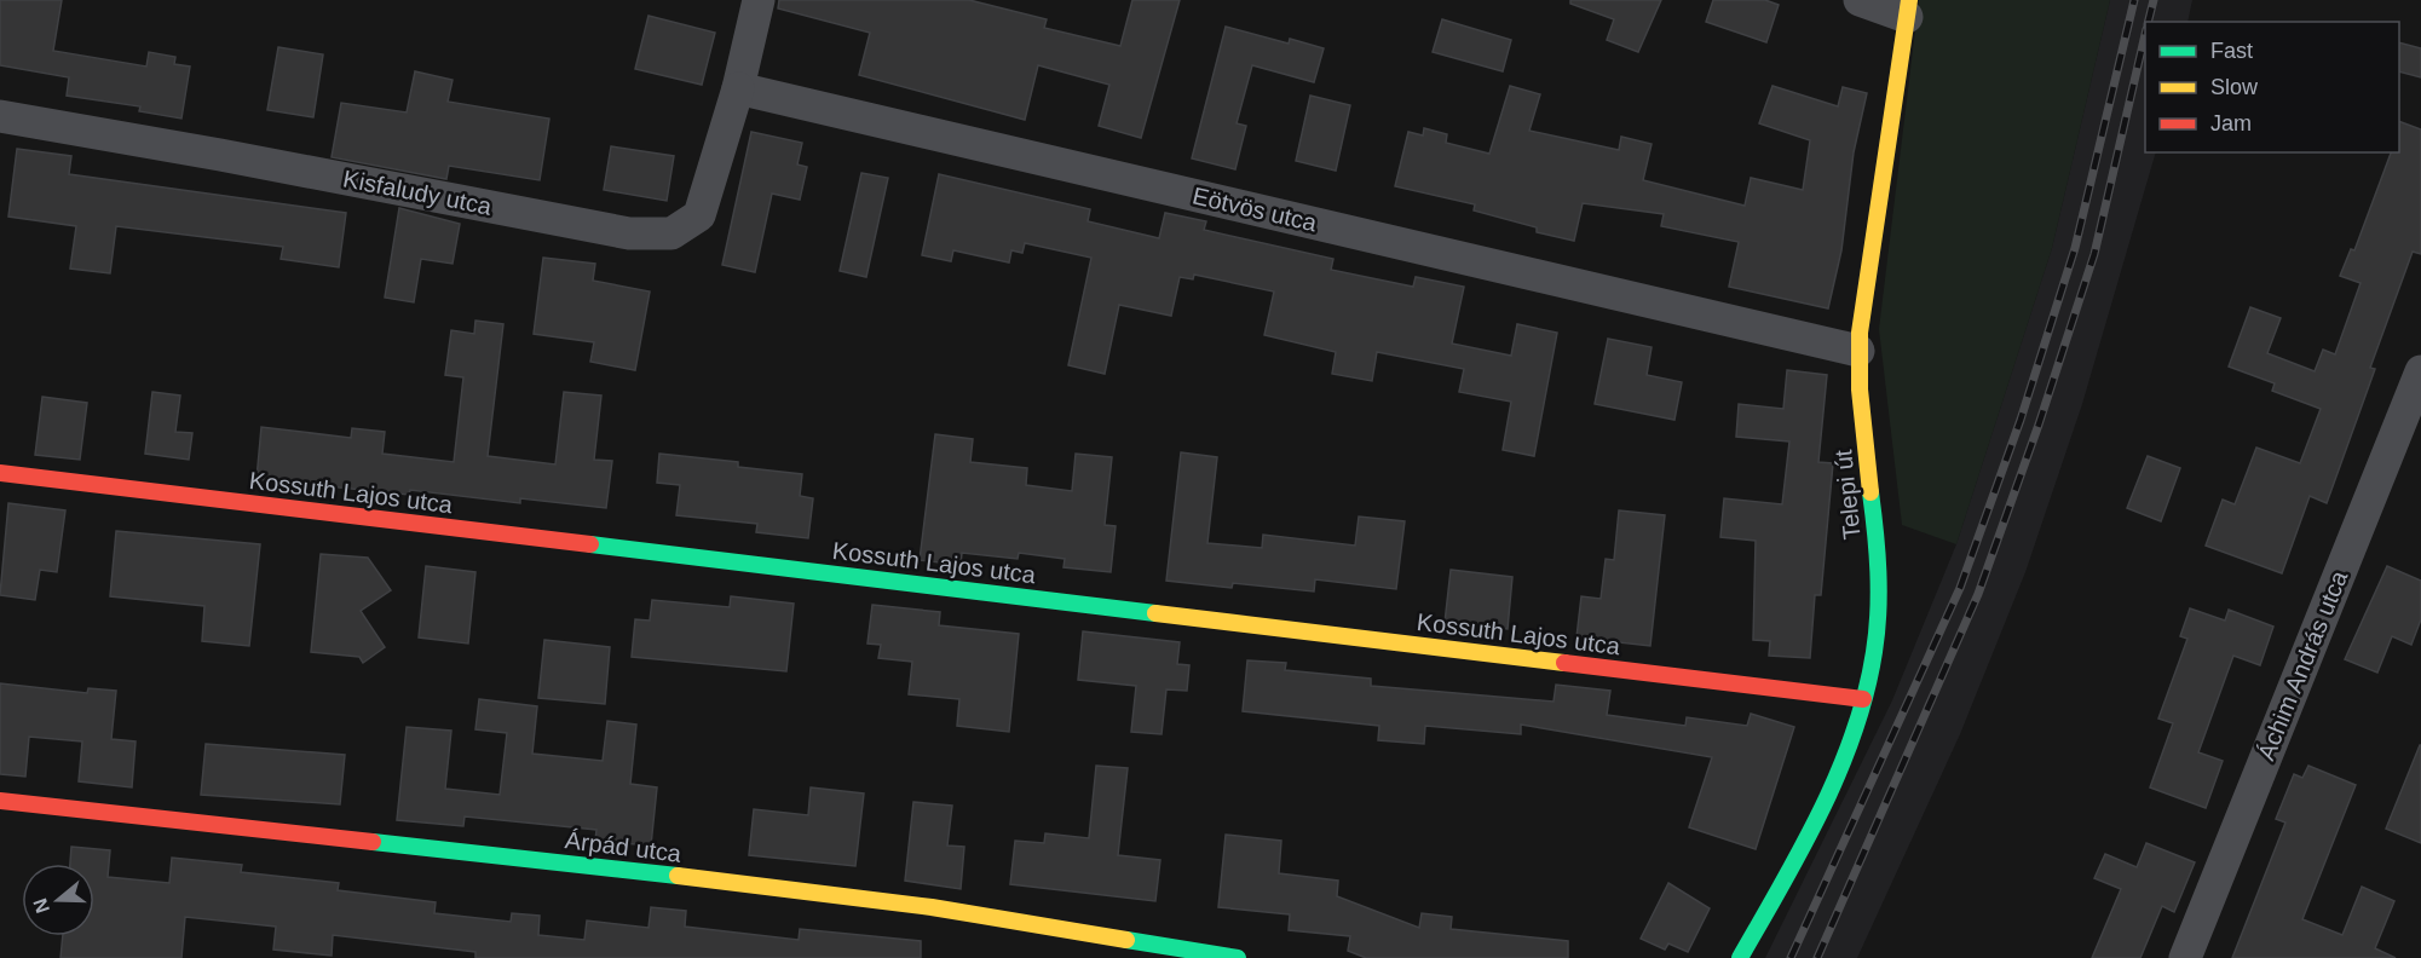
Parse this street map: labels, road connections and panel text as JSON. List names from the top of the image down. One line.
{"streets":{"street":["Kisfaludy utca","Eötvös utca","Kossuth Lajos utca","Telepi út","Áchim András utca","Árpád utca"]},"crossings":[["Kisfaludy utca","Eötvös utca"],["Eötvös utca","Telepi út"],["Kossuth Lajos utca","Telepi út"]],"legend":["Fast","Slow","Jam"],"north":"left"}
